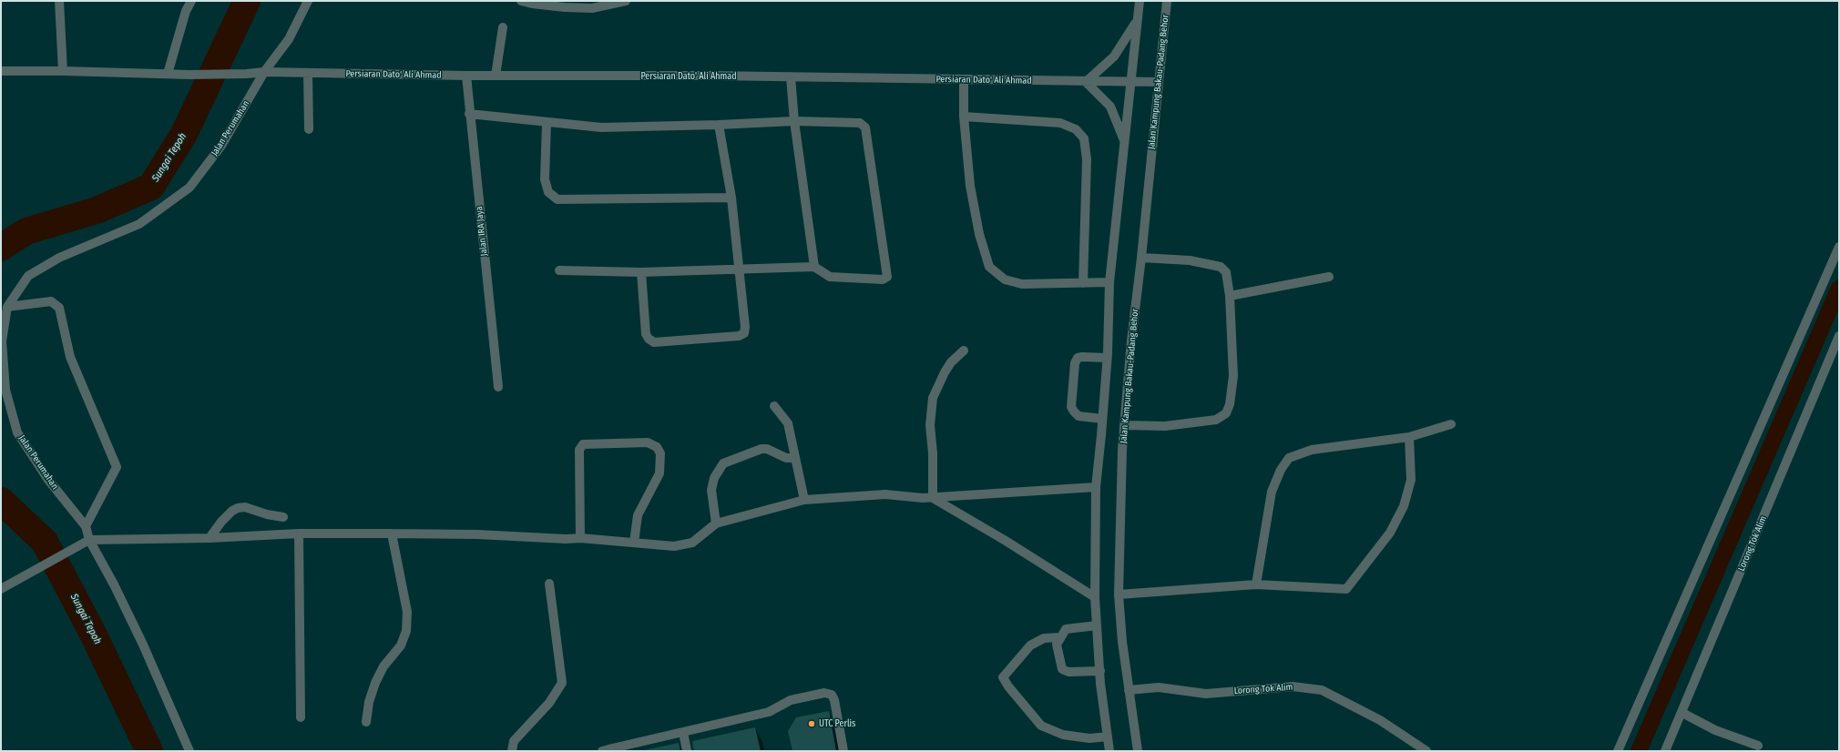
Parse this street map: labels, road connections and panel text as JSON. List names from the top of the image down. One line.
{"streets":{"street":["Persiaran Dato' Ali Ahmad","Jalan Kampung Bakau-Padang Behor","Jalan Perumahan","Jalan IRA Jaya","Lorong Tok Alim"]},"crossings":[["Persiaran Dato' Ali Ahmad","Jalan Kampung Bakau-Padang Behor"],["Persiaran Dato' Ali Ahmad","Jalan Perumahan"],["Persiaran Dato' Ali Ahmad","Jalan IRA Jaya"],["Jalan Kampung Bakau-Padang Behor","Lorong Tok Alim"]],"water":["Sungai Tepoh"],"places":["UTC Perlis"]}
